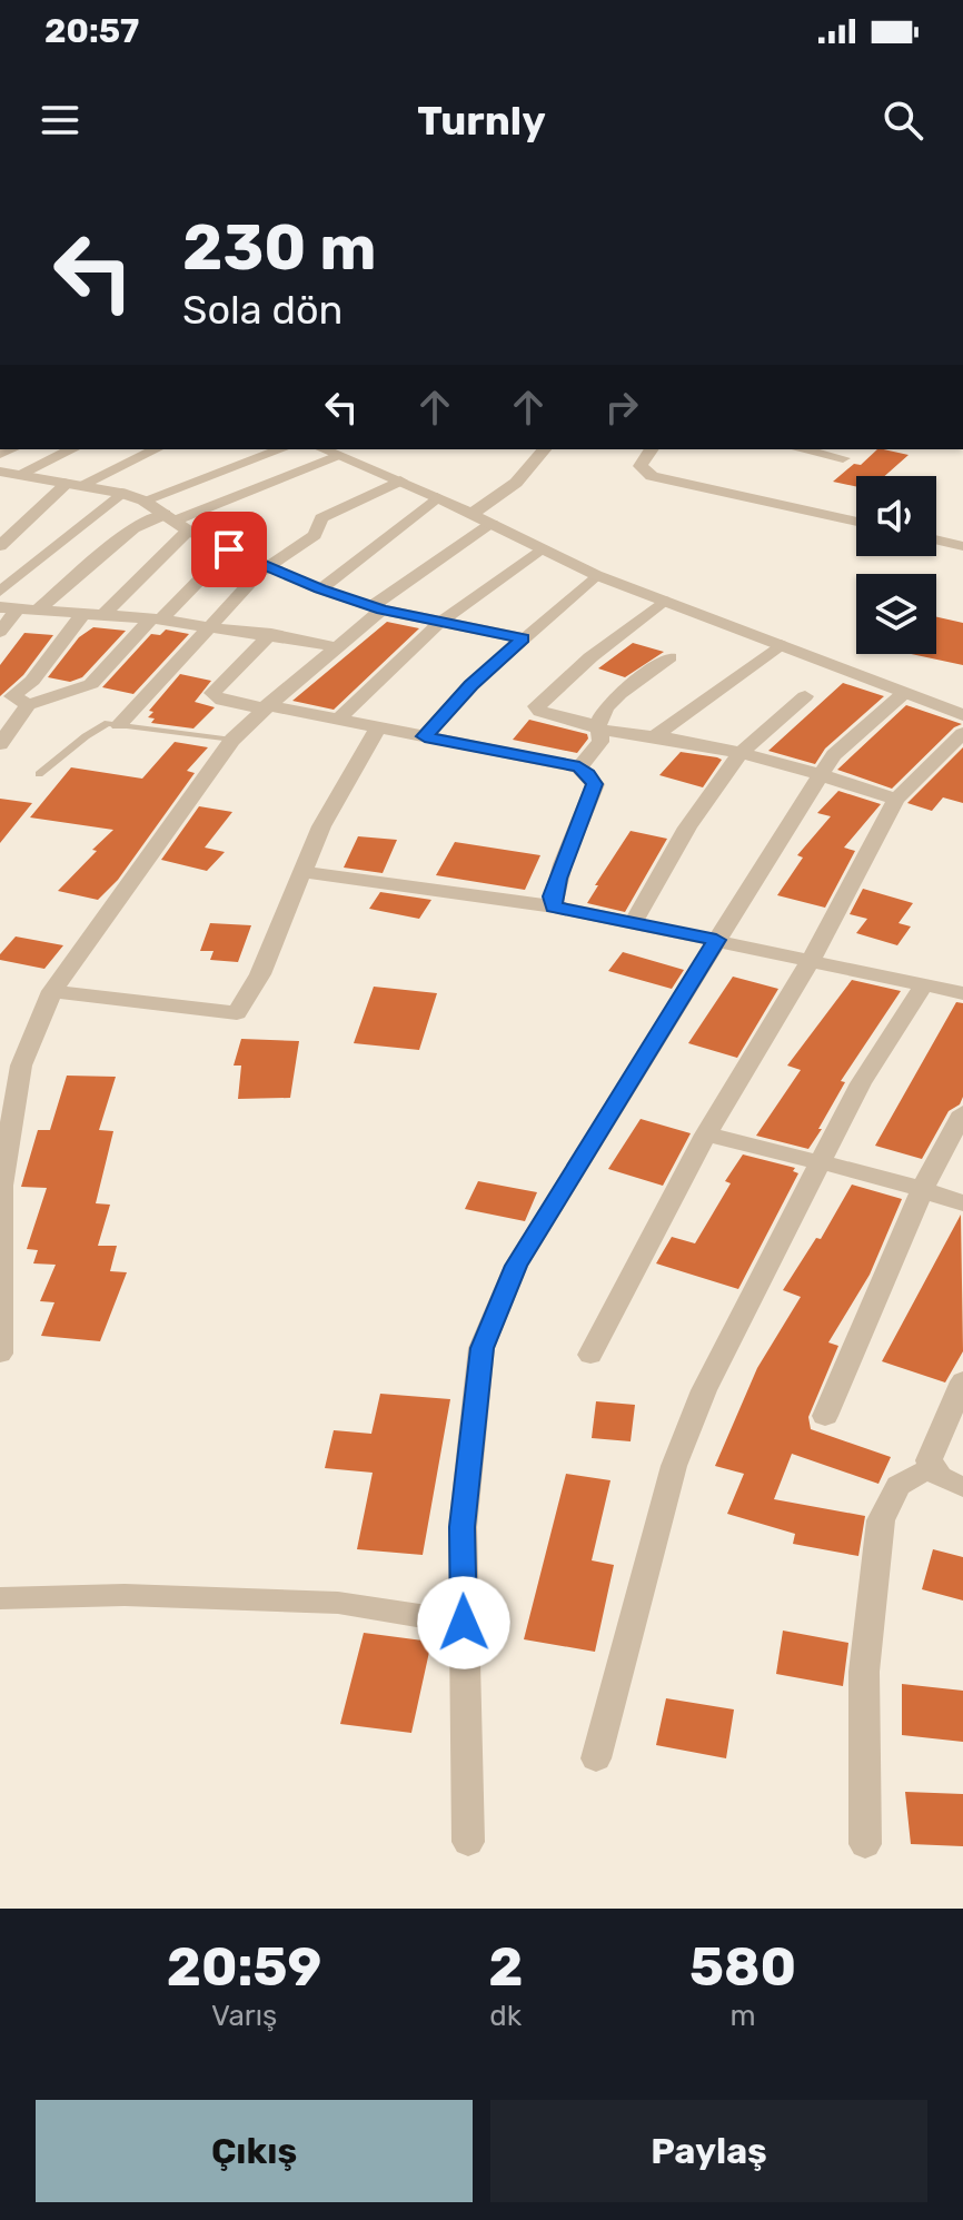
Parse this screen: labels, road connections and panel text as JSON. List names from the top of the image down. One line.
{"page":{"status":"20:57","header":"Turnly","turn":["230 m","Sola dön"],"eta":["20:59","Varış","2","dk","580","m"],"buttons":["Çıkış","Paylaş"]}}
